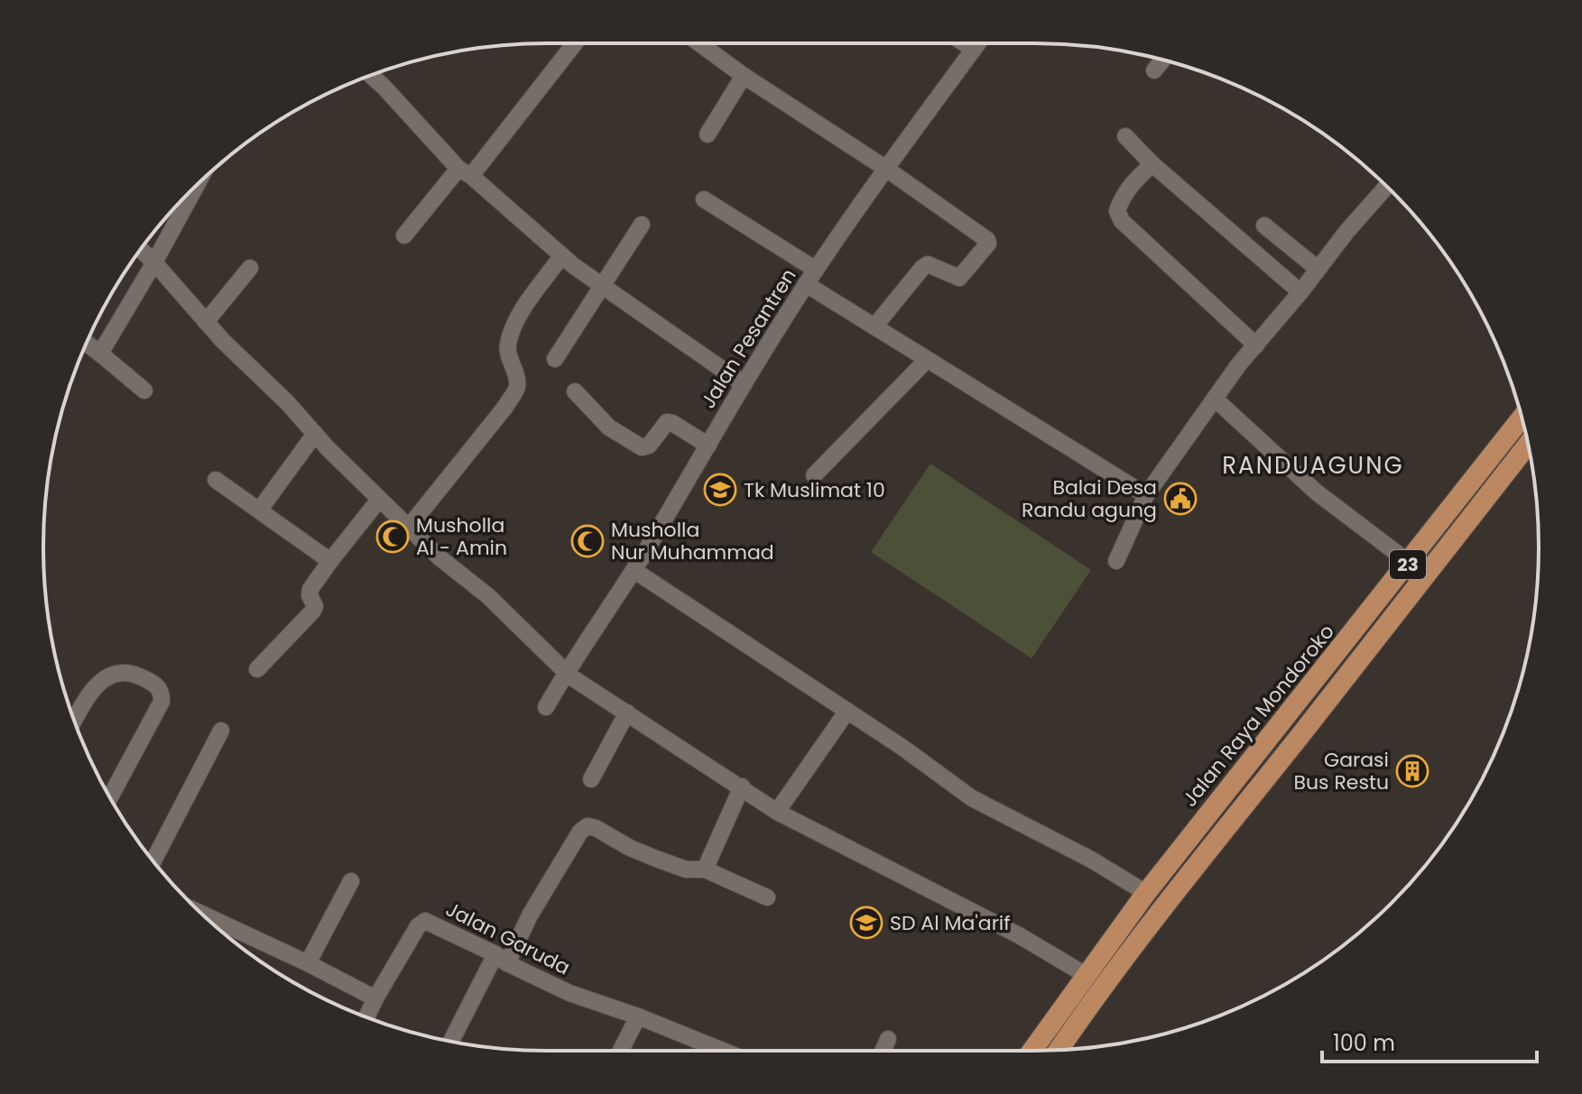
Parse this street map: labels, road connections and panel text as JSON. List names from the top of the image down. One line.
{"streets":{"highway":["23","Jalan Raya Mondoroko"],"street":["Jalan Pesantren","Jalan Garuda"]},"districts":["RANDUAGUNG"],"places":{"school or university":["Tk Muslimat 10","SD Al Ma'arif"],"public building":["Balai Desa Randu agung"],"mosque":["Musholla Al - Amin","Musholla Nur Muhammad"],"building":["Garasi Bus Restu"]},"scale_bar":"100 m"}
